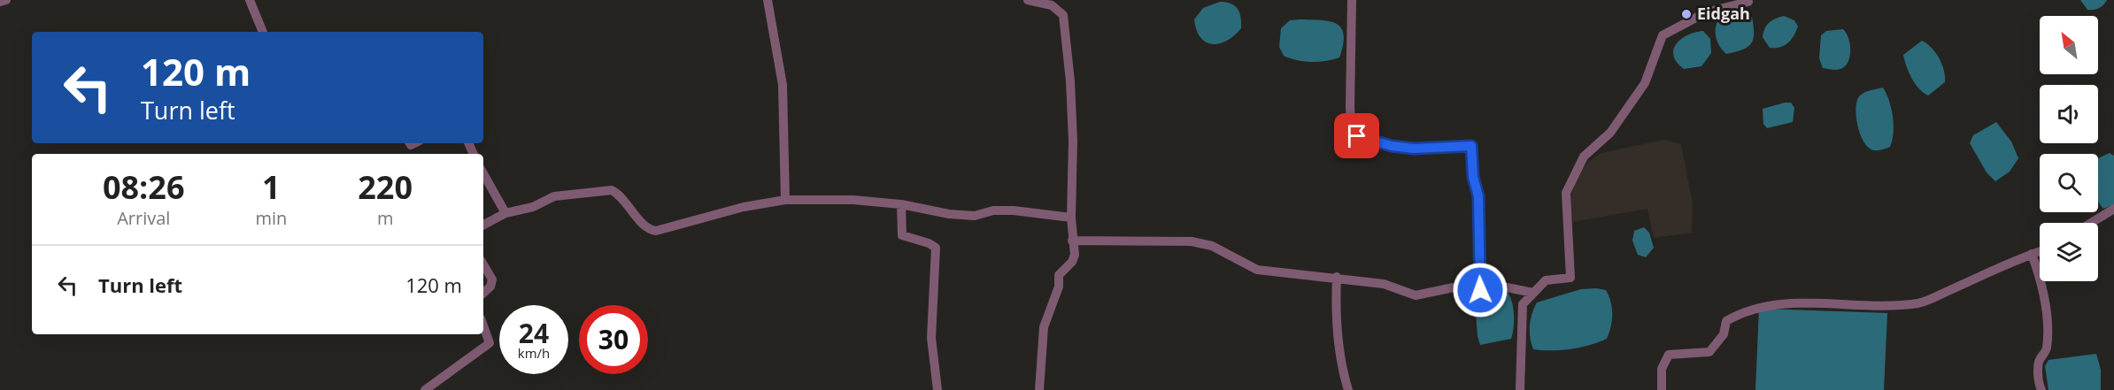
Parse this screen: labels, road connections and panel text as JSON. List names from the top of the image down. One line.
{"places":["Eidgah"],"north":"top left","page":{"turn":["120 m","Turn left"],"eta":["08:26","Arrival","1","min","220","m"],"list":[{"name":"Turn left","value":"120 m"}],"speed":"24 km/h","limit":"30"}}
